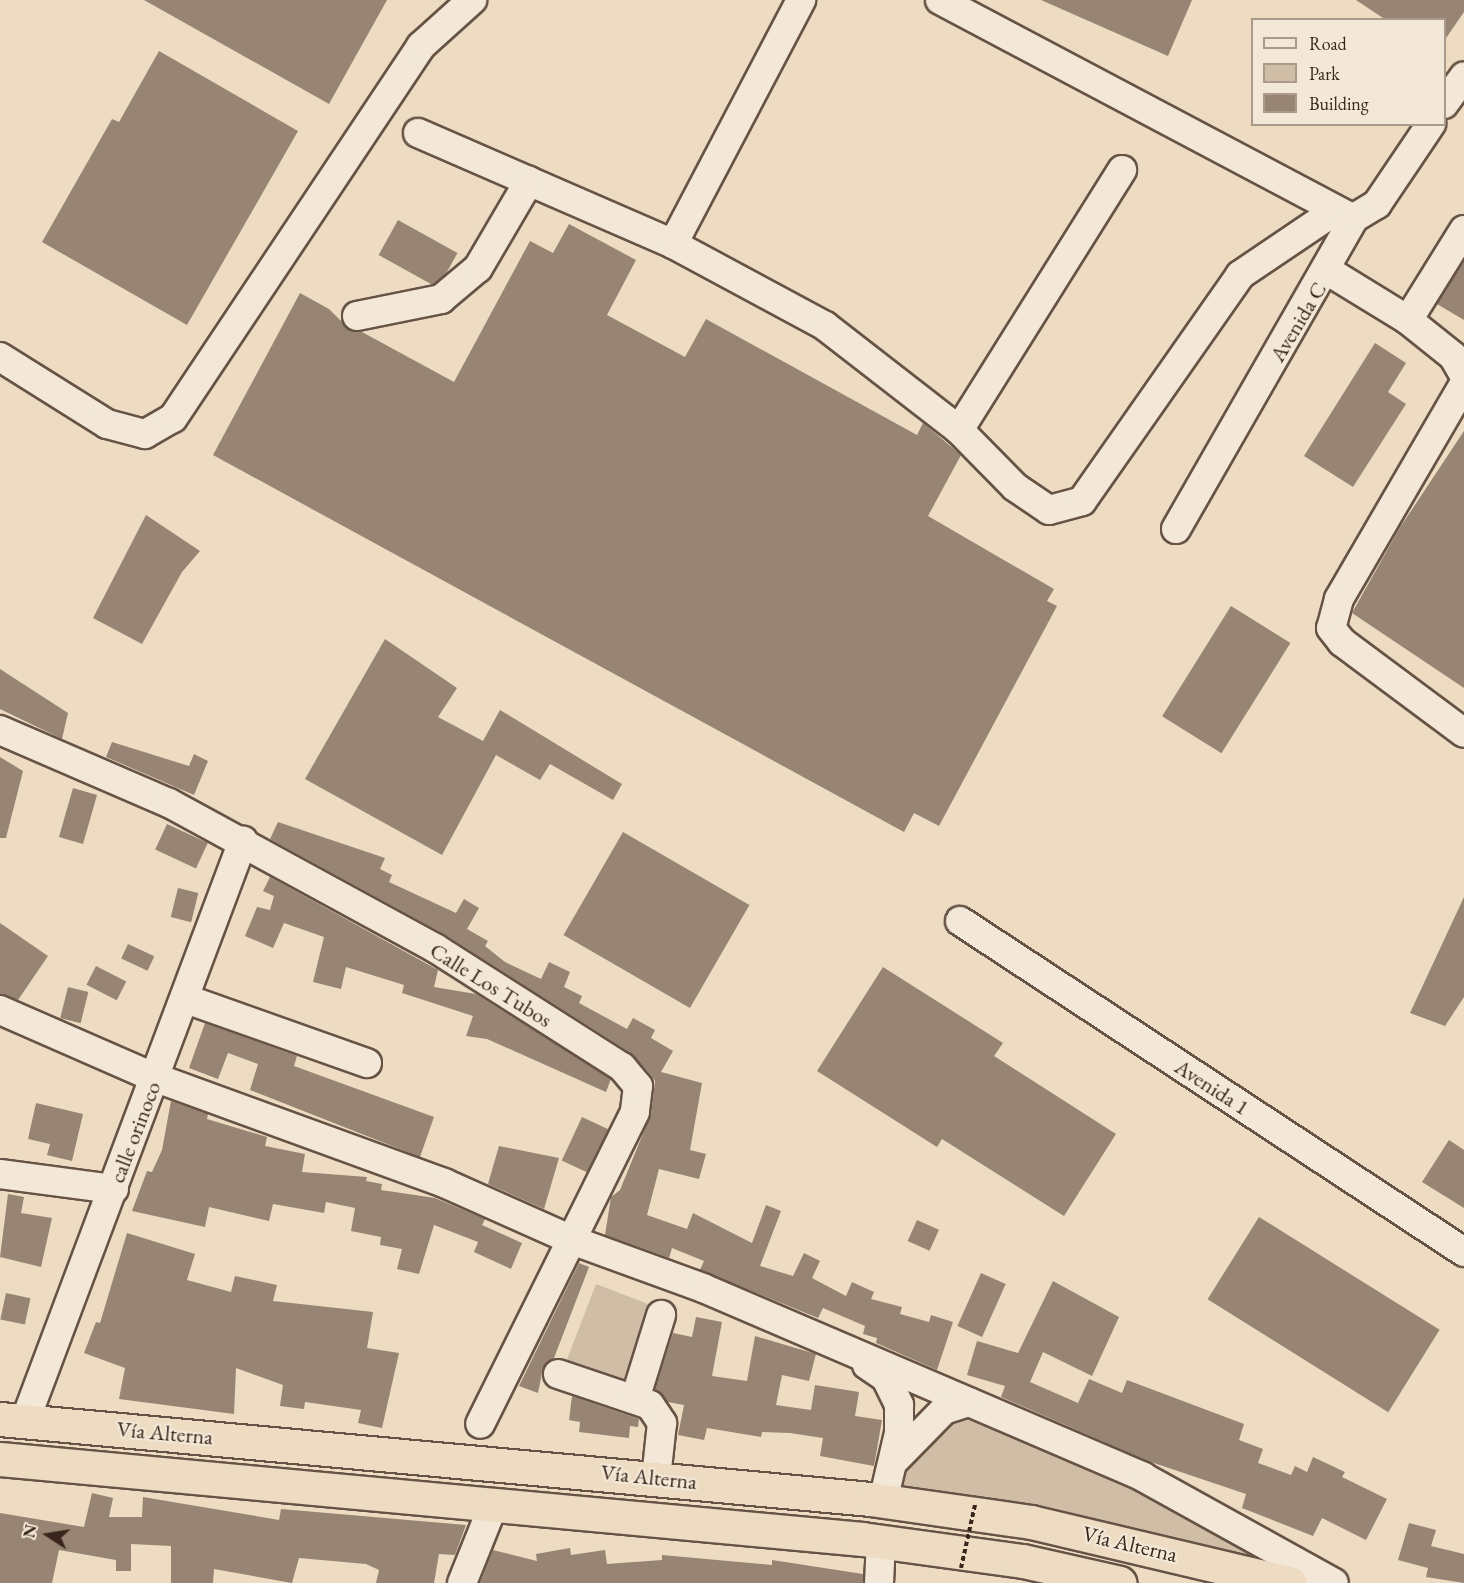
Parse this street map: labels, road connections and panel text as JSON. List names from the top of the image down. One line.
{"streets":{"highway":["Vía Alterna"],"street":["Avenida C","Calle Los Tubos","Avenida 1","calle orinoco"]},"crossings":[["Calle Los Tubos","calle orinoco"],["calle orinoco","Vía Alterna"]],"legend":["Road","Park","Building"],"north":"left"}
